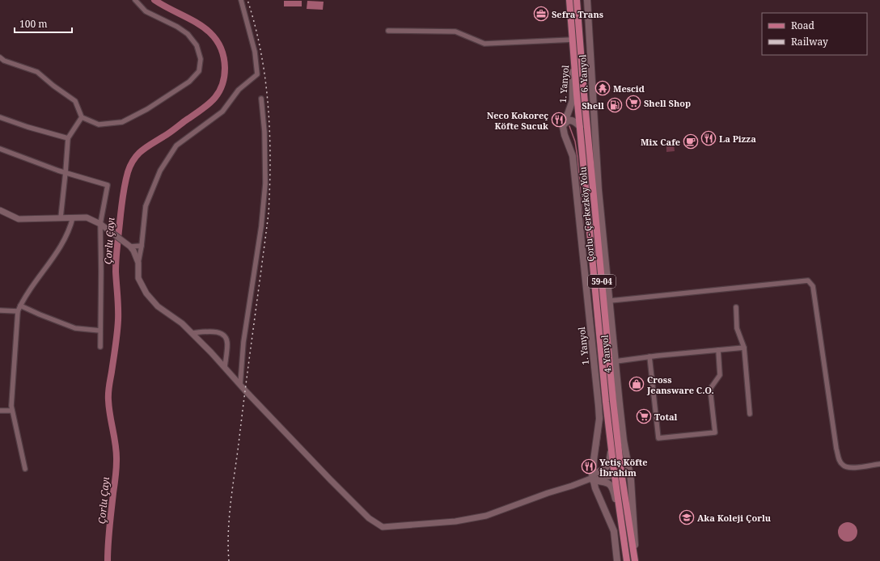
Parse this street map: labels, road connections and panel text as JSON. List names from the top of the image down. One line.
{"streets":{"main road":["6. Yanyol","1. Yanyol","Çorlu - Çerkezköy Yolu","59-04","4. Yanyol"]},"crossings":[["6. Yanyol","4. Yanyol"],["1. Yanyol","Çorlu - Çerkezköy Yolu"],["Çorlu - Çerkezköy Yolu","4. Yanyol"]],"water":["Çorlu Çayı"],"places":{"office":["Sefra Trans"],"temple":["Mescid"],"supermarket":["Shell Shop","Total"],"fuel station":["Shell"],"restaurant":["Neco Kokoreç Köfte Sucuk","La Pizza","Yetiş Köfte İbrahim"],"cafe":["Mix Cafe"],"shop":["Cross Jeansware C.O."],"school or university":["Aka Koleji Çorlu"]},"legend":["Road","Railway"],"scale_bar":"100 m"}
